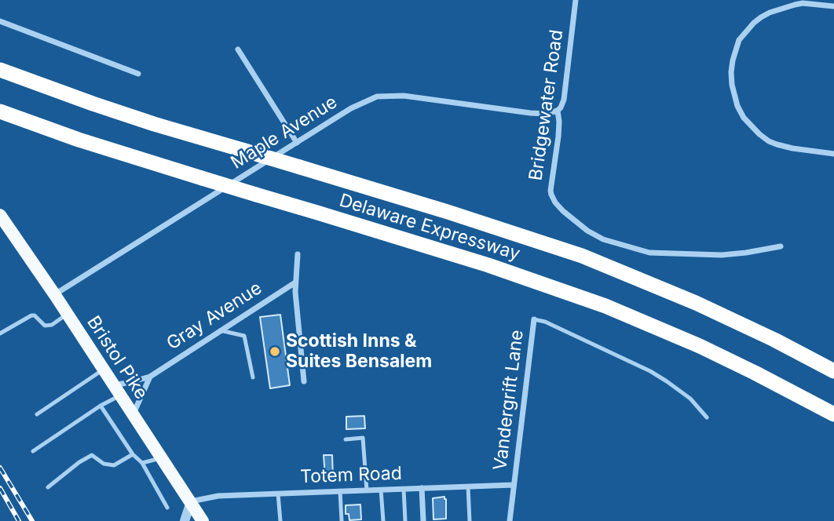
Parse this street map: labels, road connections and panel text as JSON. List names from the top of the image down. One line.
{"streets":{"highway":["Delaware Expressway"],"main road":["Bristol Pike"],"street":["Bridgewater Road","Maple Avenue","Gray Avenue","Vandergrift Lane","Totem Road"]},"crossings":[["Bridgewater Road","Maple Avenue"],["Maple Avenue","Bristol Pike"],["Gray Avenue","Bristol Pike"],["Bristol Pike","Totem Road"],["Vandergrift Lane","Totem Road"]],"places":["Scottish Inns & Suites Bensalem"]}
